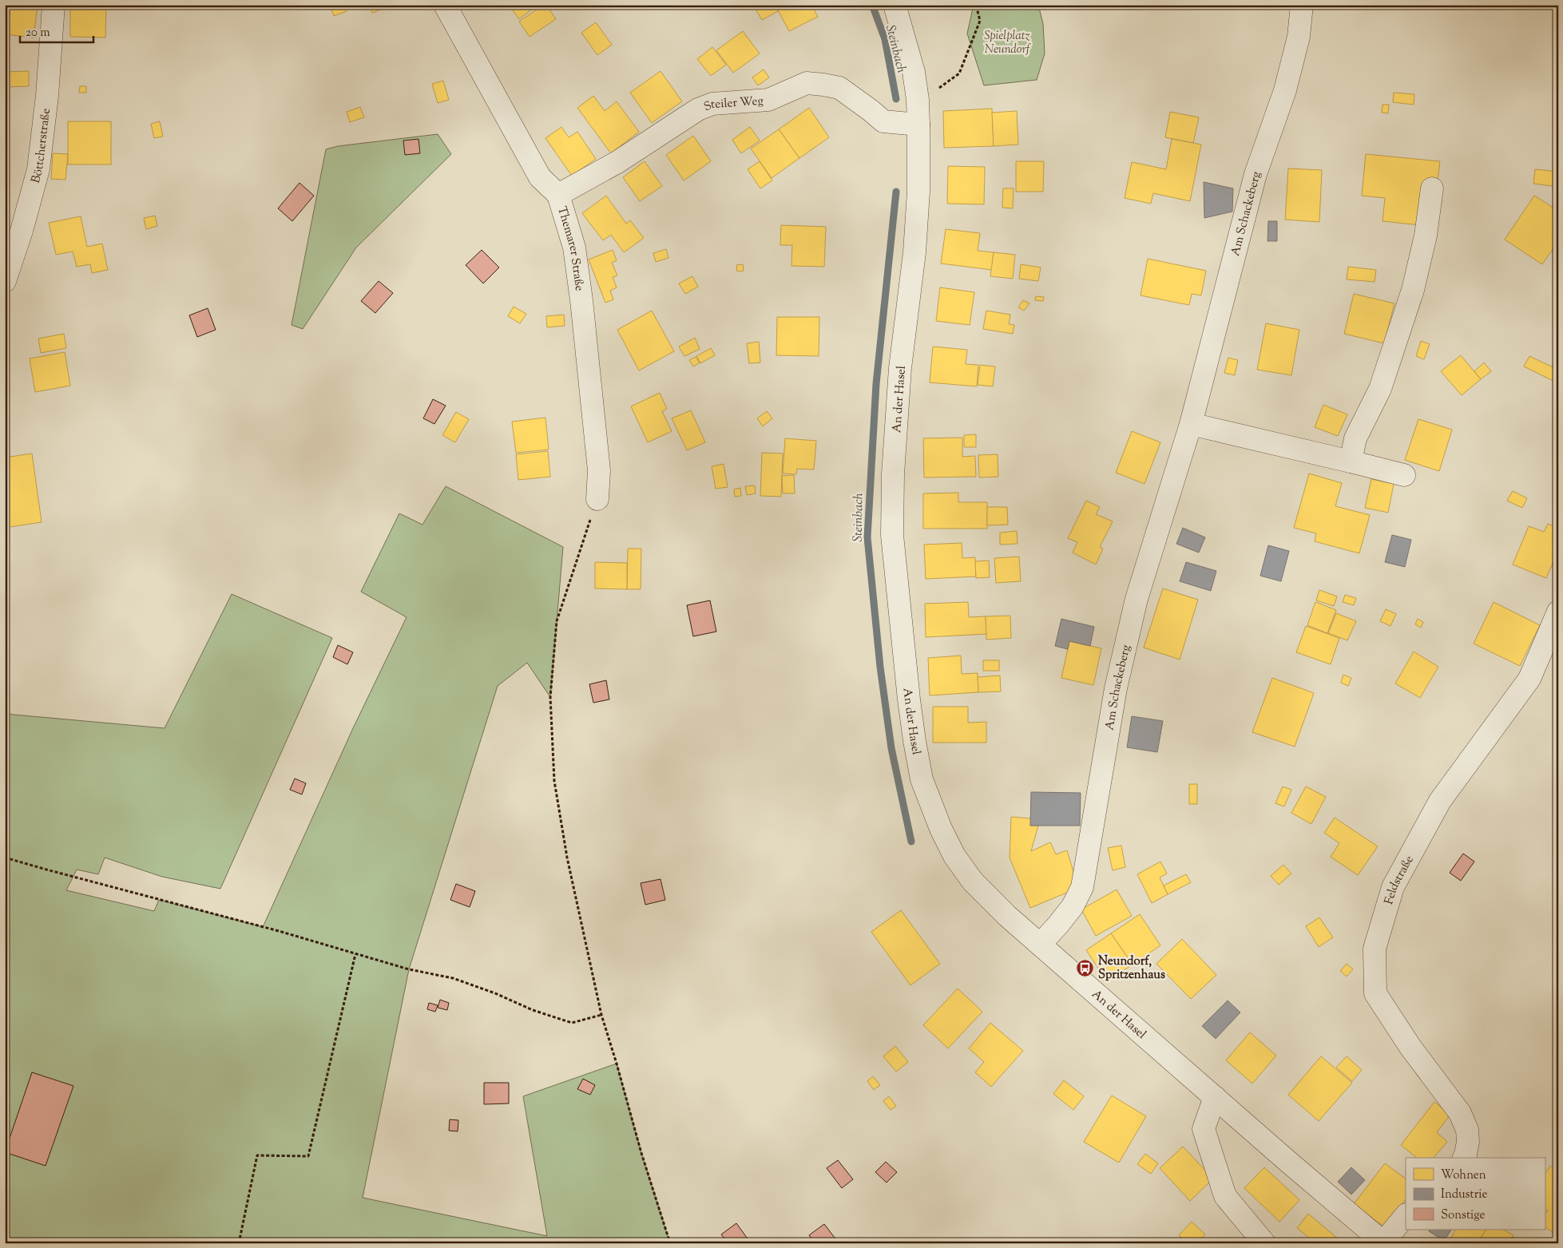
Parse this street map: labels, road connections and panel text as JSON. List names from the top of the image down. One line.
{"streets":{"street":["Steiler Weg","Böttcherstraße","Am Schackeberg","Themarer Straße","An der Hasel","Feldstraße"]},"crossings":[["Steiler Weg","Themarer Straße"],["Steiler Weg","An der Hasel"],["Am Schackeberg","An der Hasel"]],"water":["Steinbach"],"parks":["Spielplatz Neundorf"],"places":{"bus stop":["Neundorf, Spritzenhaus"]},"legend":["Wohnen","Industrie","Sonstige"],"scale_bar":"20 m"}
